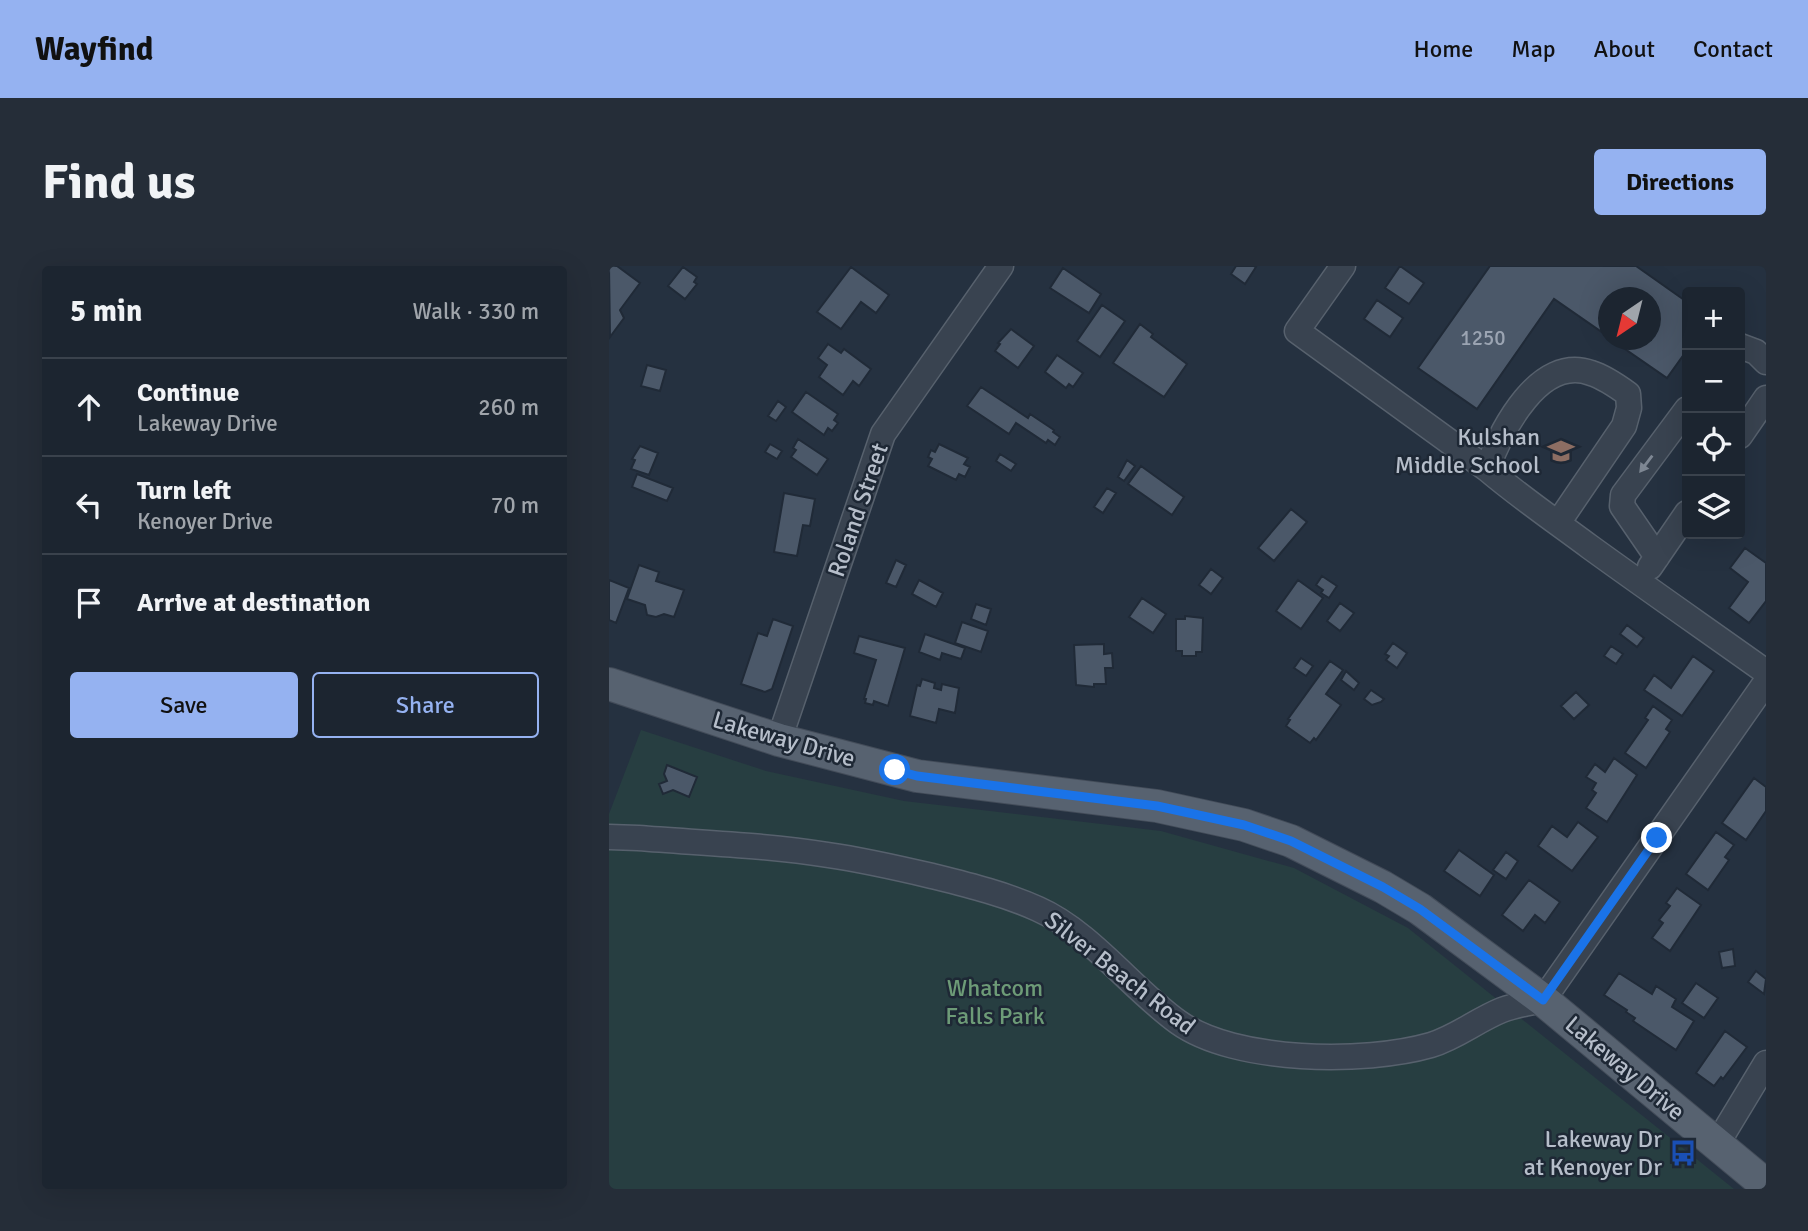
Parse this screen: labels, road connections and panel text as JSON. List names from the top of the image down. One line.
{"streets":{"main road":["Lakeway Drive"],"street":["Roland Street","Silver Beach Road"]},"crossings":[["Roland Street","Lakeway Drive"],["Lakeway Drive","Silver Beach Road"]],"parks":["Whatcom Falls Park"],"places":{"school or university":["Kulshan Middle School"],"bus stop":["Lakeway Dr at Kenoyer Dr"]},"house_numbers":["1250"],"north":"bottom left","page":{"header":"Wayfind","nav":["Home","Map","About","Contact"],"buttons":["Directions",["Save","Share"]],"title":"Find us","heading":["5 min","Walk · 330 m"],"map_buttons":["+","−"],"list":[["Continue","Lakeway Drive","260 m"],["Turn left","Kenoyer Drive","70 m"],"Arrive at destination"]}}
